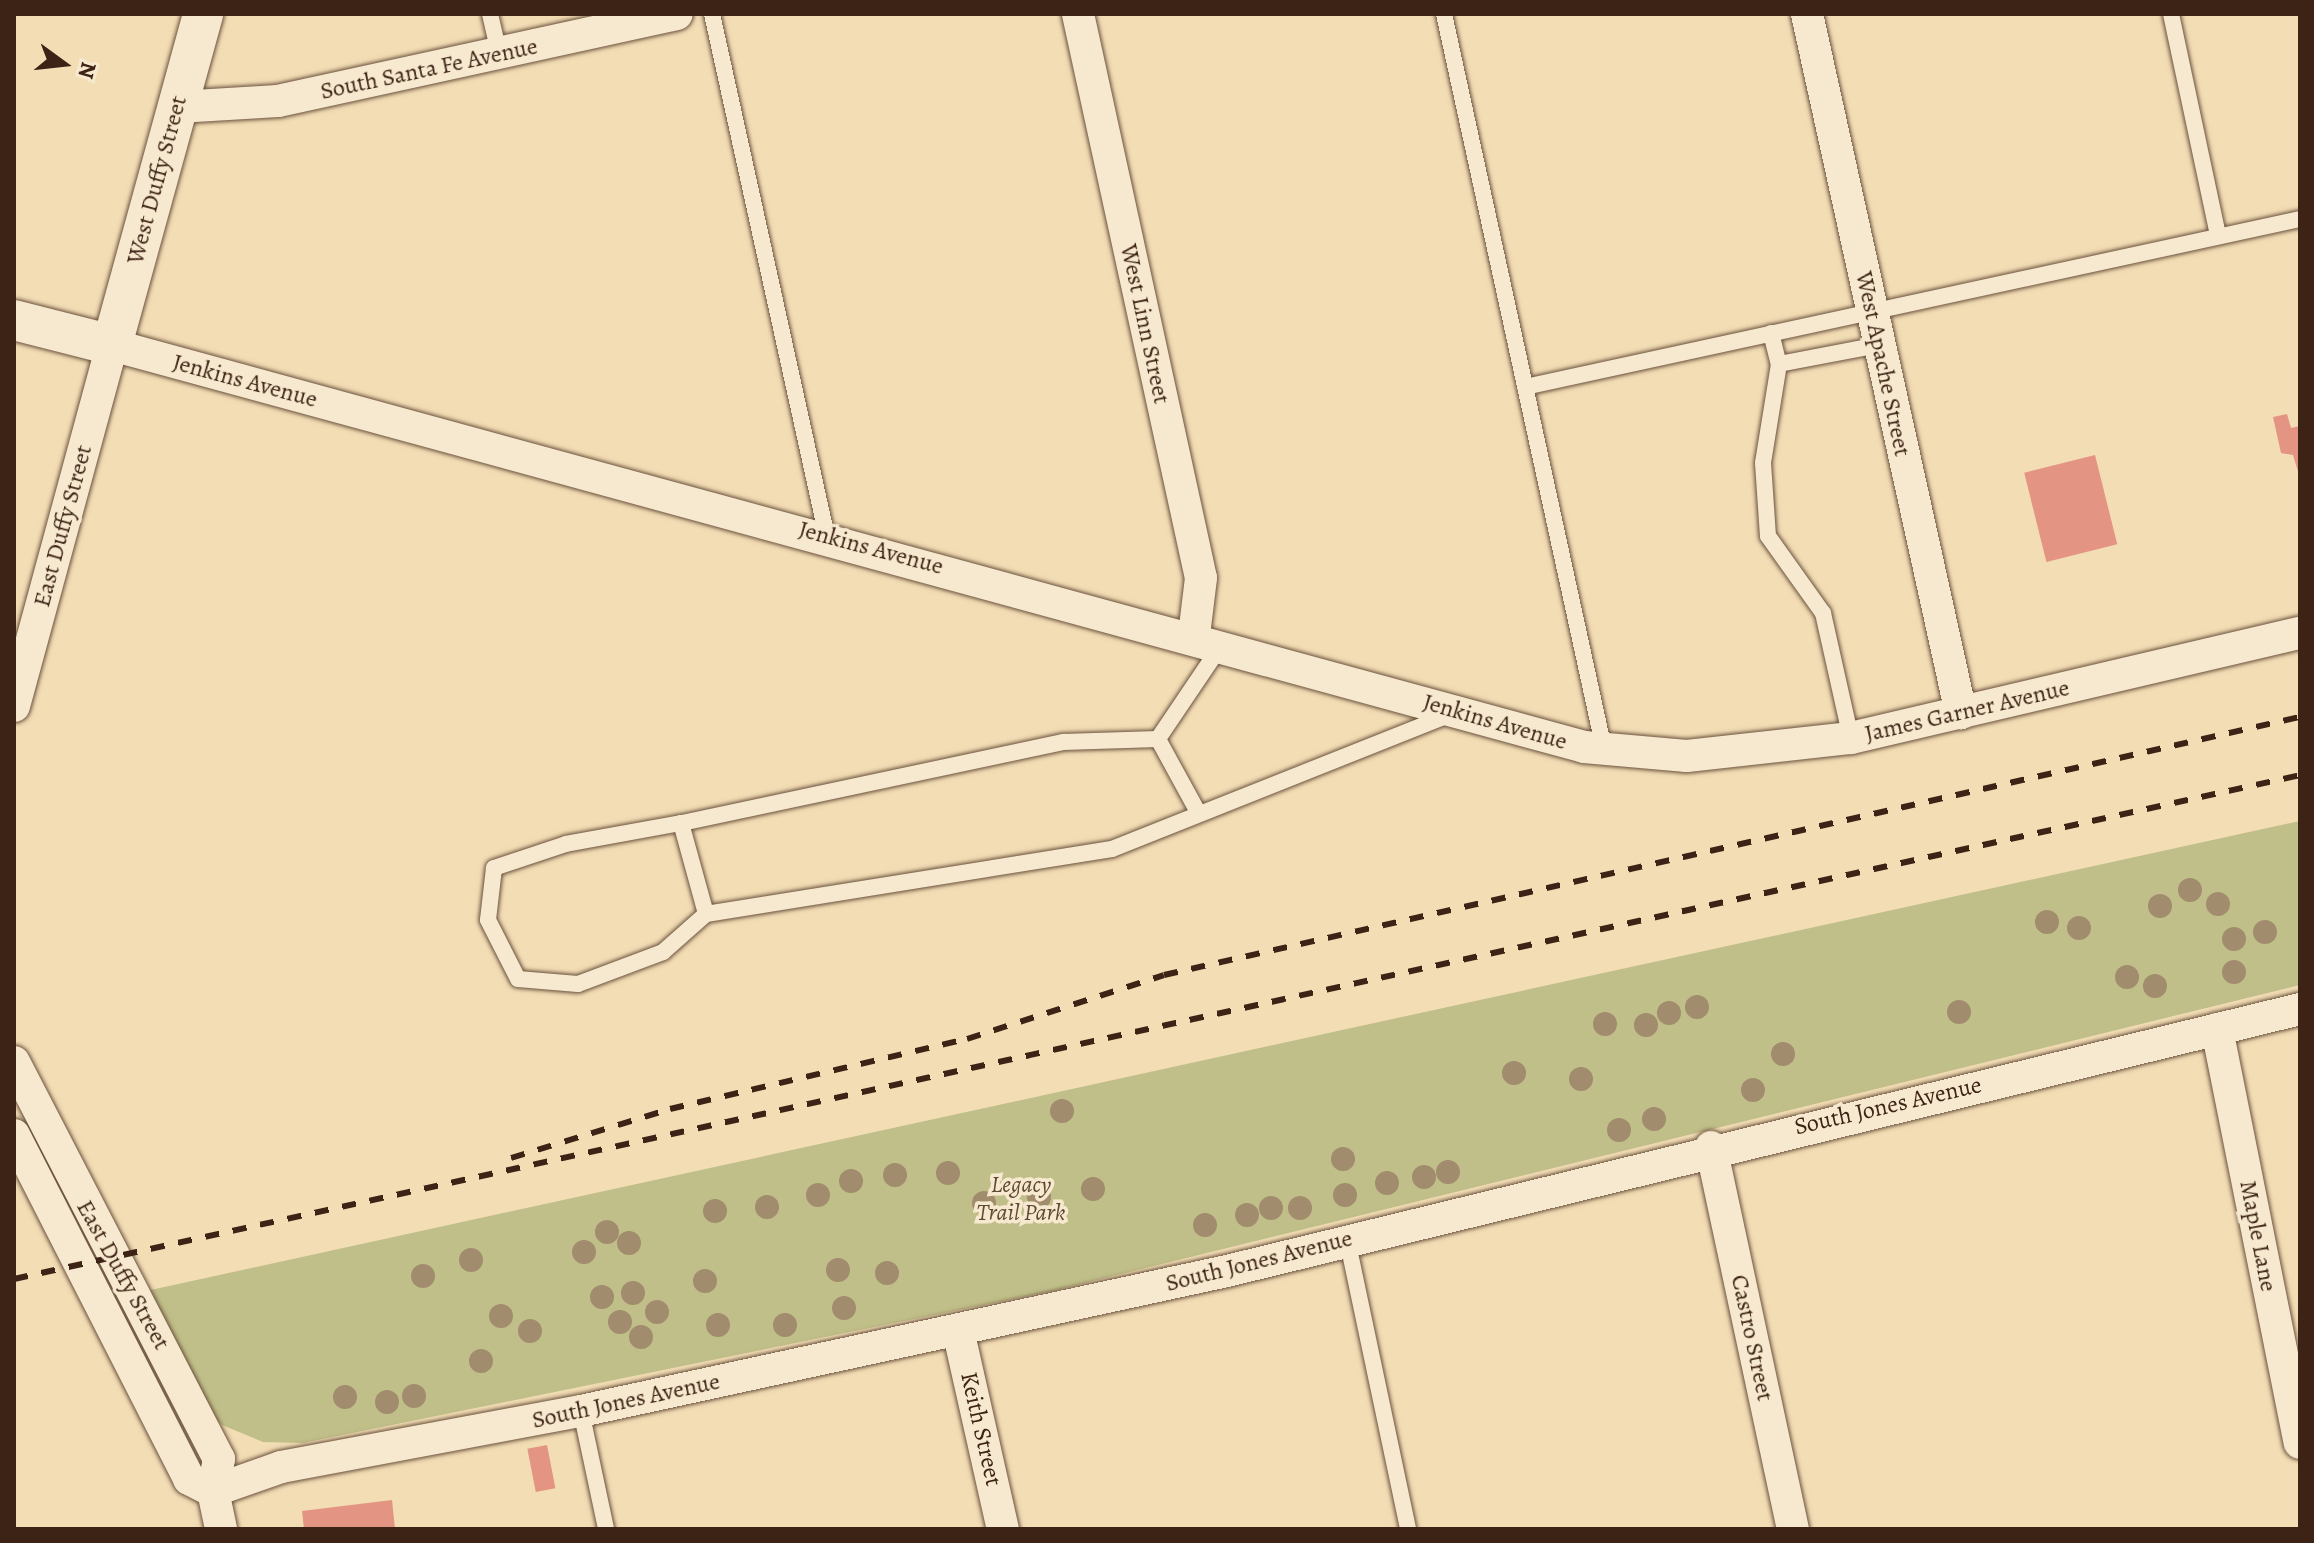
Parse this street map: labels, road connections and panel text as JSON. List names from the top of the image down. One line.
{"streets":{"street":["South Santa Fe Avenue","West Duffy Street","West Linn Street","West Apache Street","Jenkins Avenue","East Duffy Street","James Garner Avenue","South Jones Avenue","Maple Lane","Castro Street","Keith Street"]},"crossings":[["South Santa Fe Avenue","West Duffy Street"],["West Duffy Street","Jenkins Avenue"],["West Duffy Street","East Duffy Street"],["West Linn Street","Jenkins Avenue"],["West Apache Street","James Garner Avenue"],["Jenkins Avenue","East Duffy Street"],["Jenkins Avenue","James Garner Avenue"],["East Duffy Street","South Jones Avenue"],["South Jones Avenue","Maple Lane"],["South Jones Avenue","Castro Street"],["South Jones Avenue","Keith Street"]],"parks":["Legacy Trail Park"],"north":"right"}
